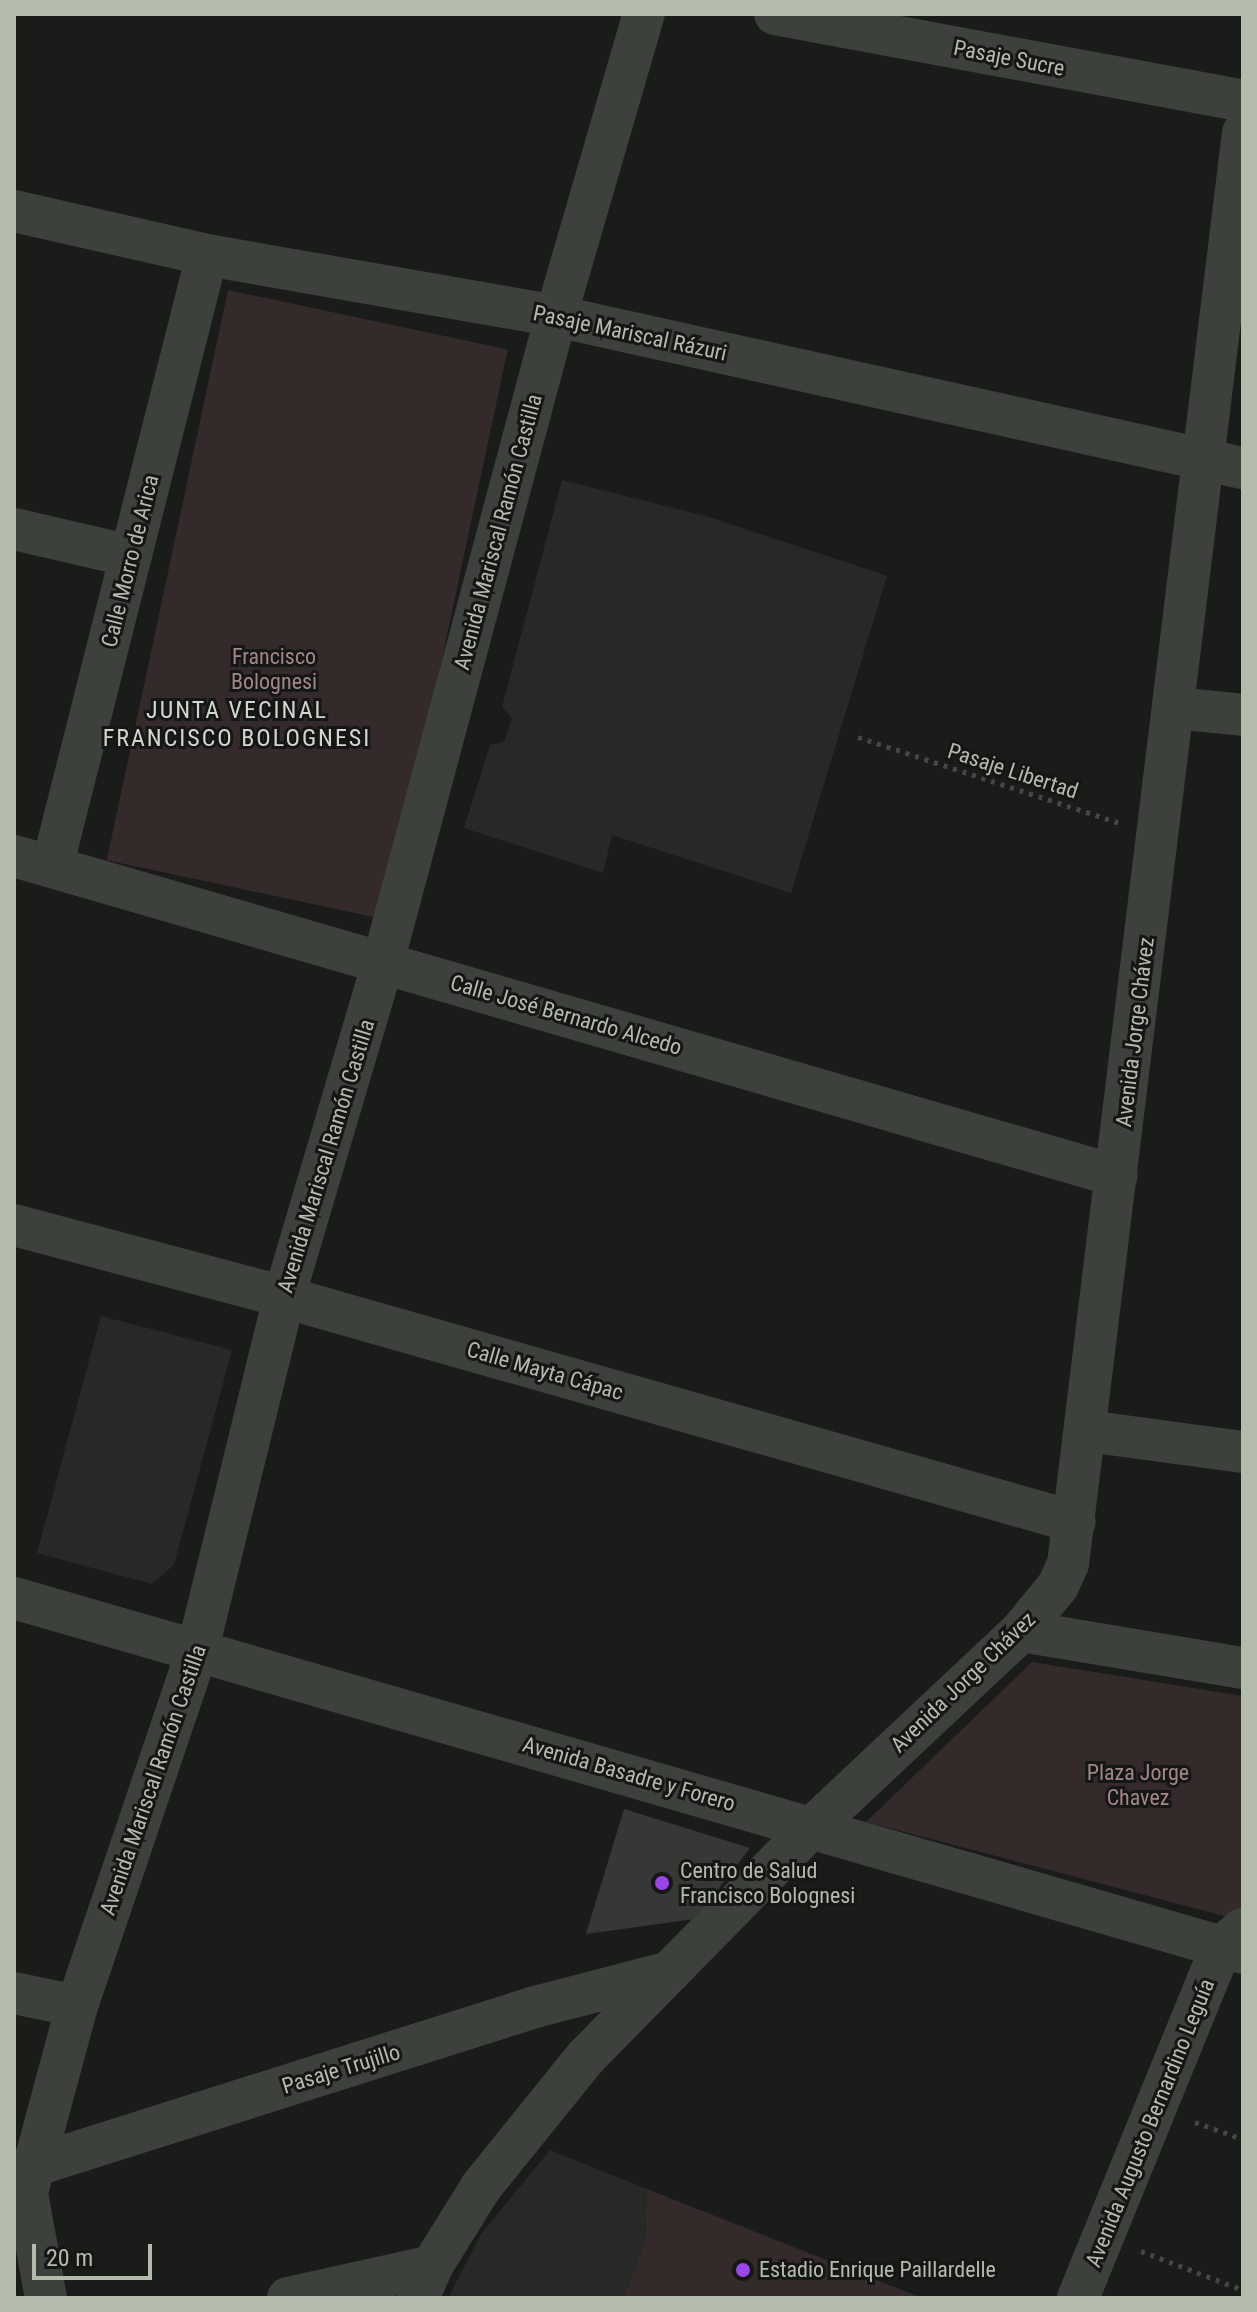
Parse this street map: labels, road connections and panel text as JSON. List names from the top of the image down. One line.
{"streets":{"street":["Pasaje Sucre","Pasaje Mariscal Rázuri","Avenida Mariscal Ramón Castilla","Calle Morro de Arica","Calle José Bernardo Alcedo","Avenida Jorge Chávez","Calle Mayta Cápac","Avenida Basadre y Forero","Pasaje Trujillo","Avenida Augusto Bernardino Leguía"],"path":["Pasaje Libertad"]},"crossings":[["Pasaje Mariscal Rázuri","Avenida Mariscal Ramón Castilla"],["Pasaje Mariscal Rázuri","Calle Morro de Arica"],["Pasaje Mariscal Rázuri","Avenida Jorge Chávez"],["Avenida Mariscal Ramón Castilla","Calle José Bernardo Alcedo"],["Avenida Mariscal Ramón Castilla","Calle Mayta Cápac"],["Avenida Mariscal Ramón Castilla","Avenida Basadre y Forero"],["Avenida Mariscal Ramón Castilla","Pasaje Trujillo"],["Calle Morro de Arica","Calle José Bernardo Alcedo"],["Pasaje Libertad","Avenida Jorge Chávez"],["Calle José Bernardo Alcedo","Avenida Jorge Chávez"],["Avenida Jorge Chávez","Calle Mayta Cápac"],["Avenida Jorge Chávez","Avenida Basadre y Forero"],["Avenida Basadre y Forero","Avenida Augusto Bernardino Leguía"]],"districts":["JUNTA VECINAL FRANCISCO BOLOGNESI"],"parks":["Francisco Bolognesi","Plaza Jorge Chavez"],"places":["Centro de Salud Francisco Bolognesi","Estadio Enrique Paillardelle"],"scale_bar":"20 m"}
